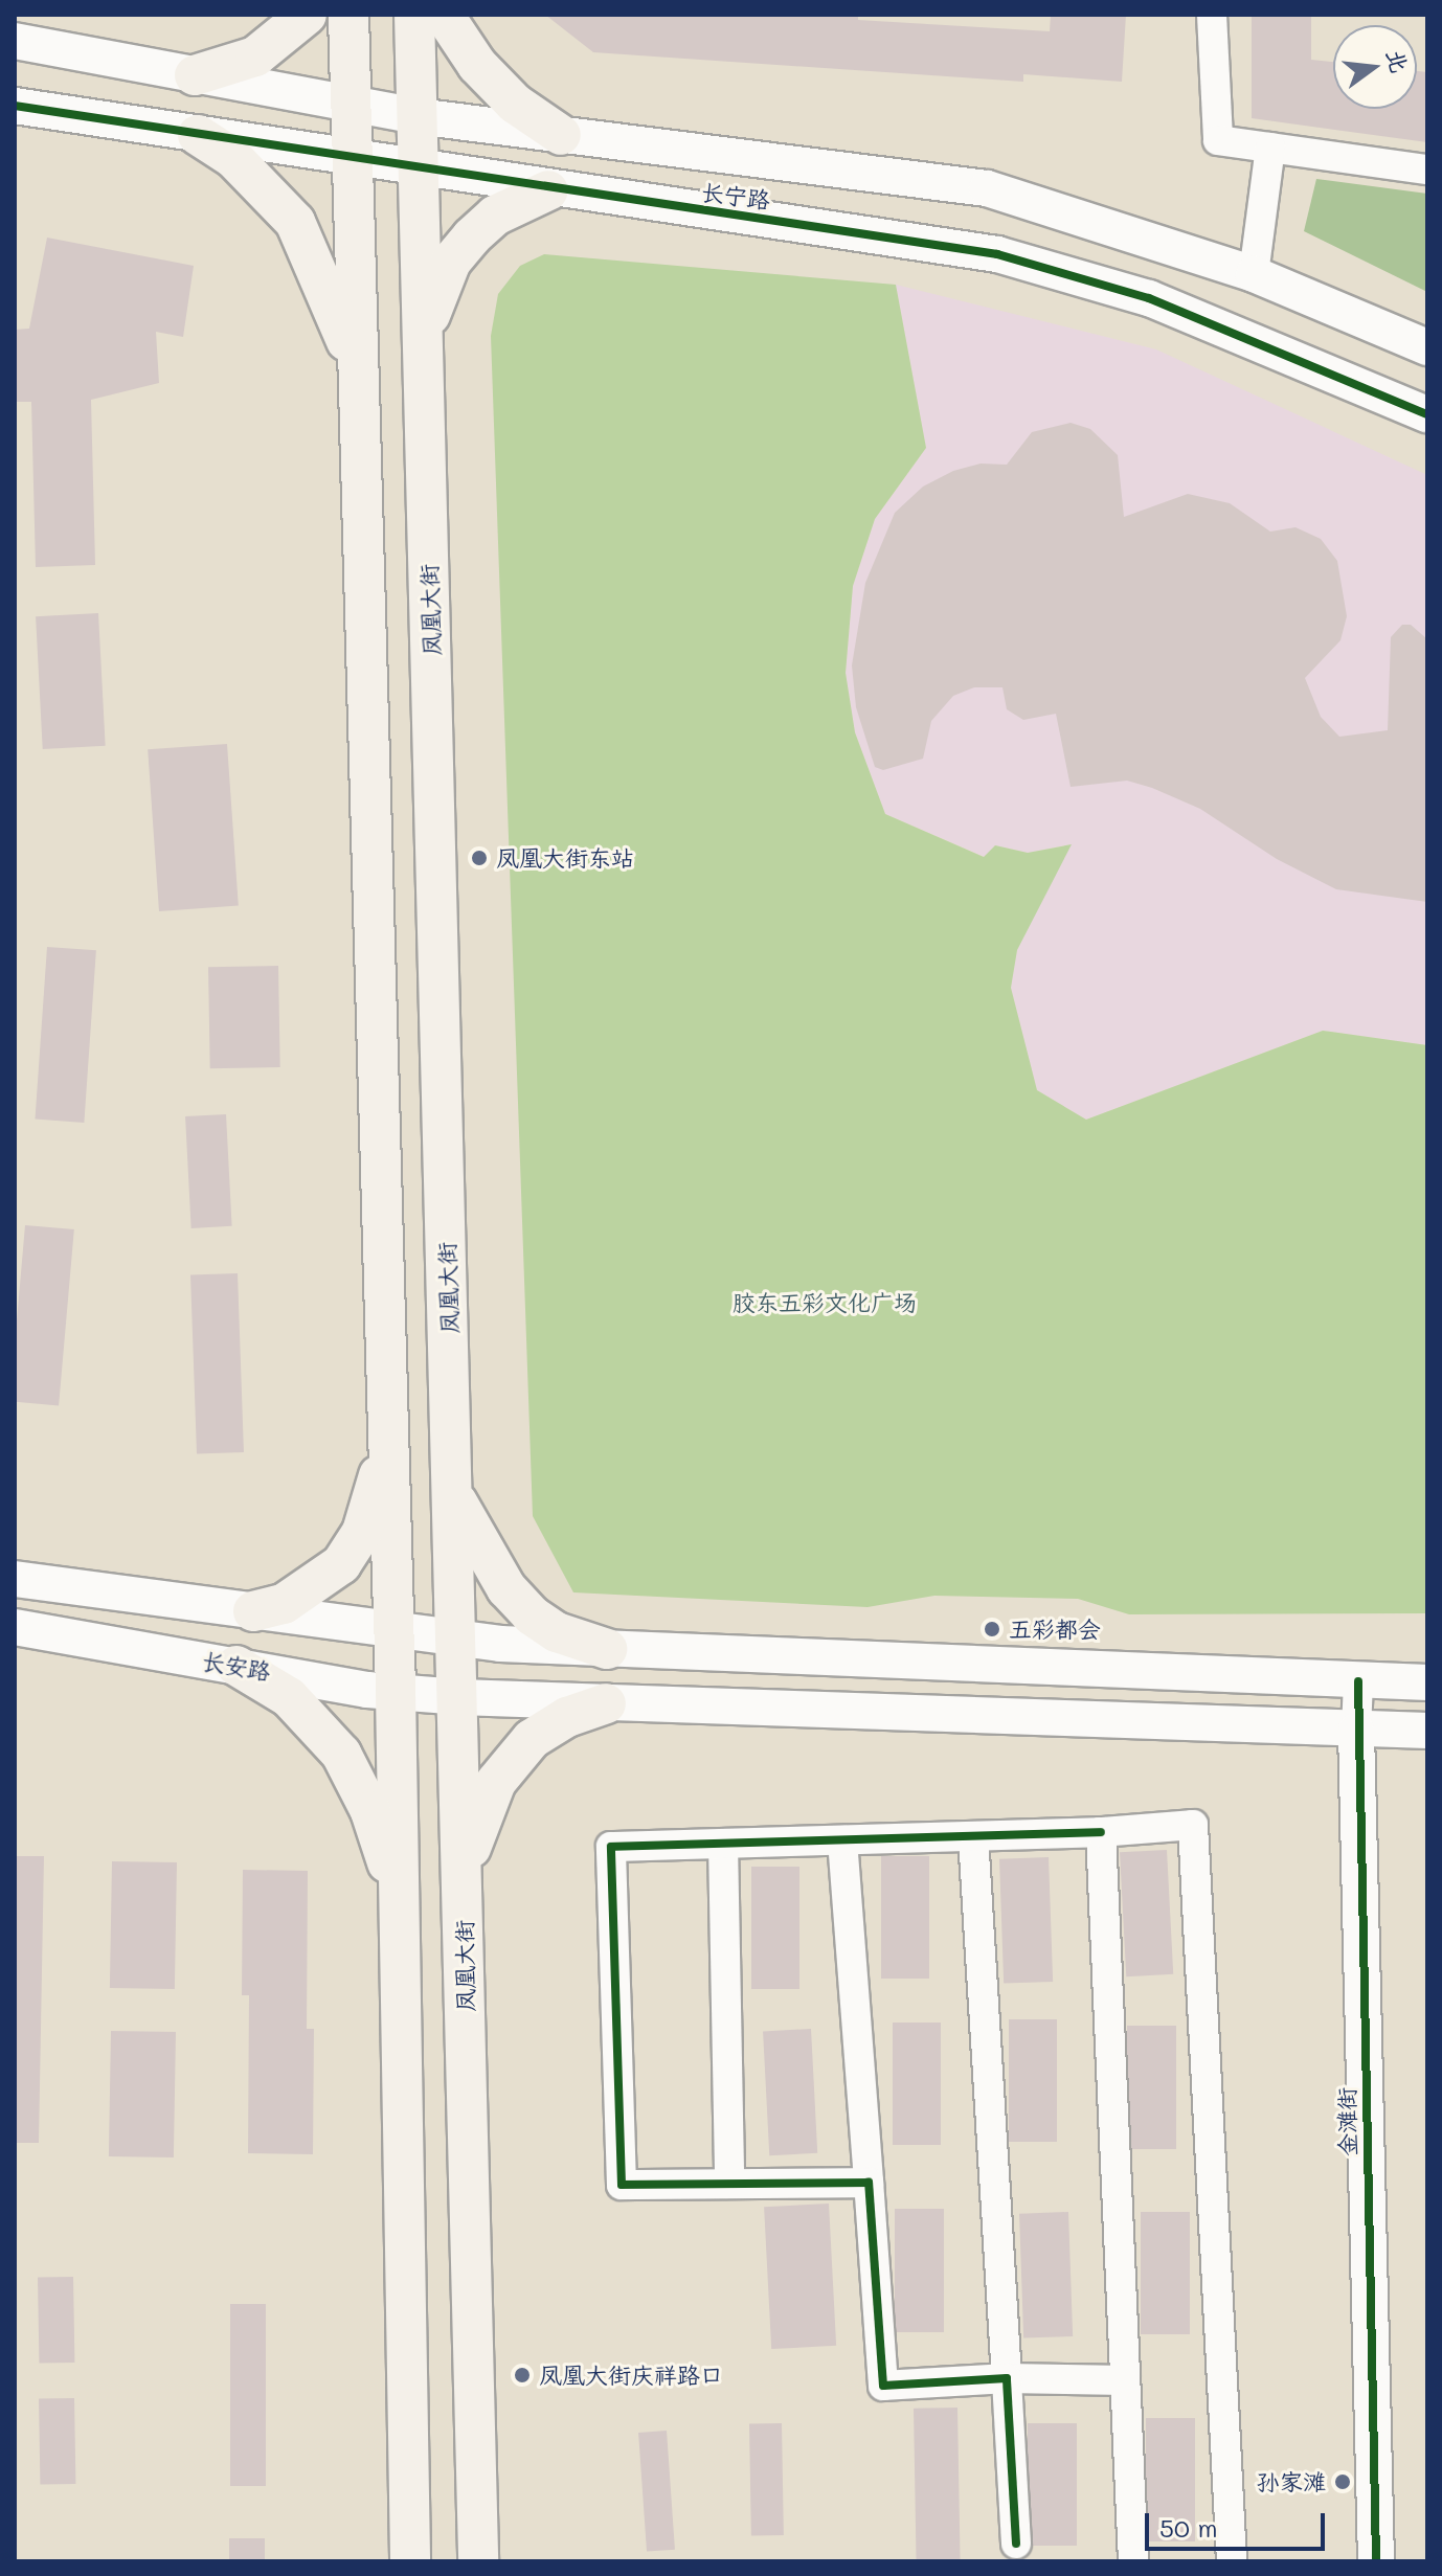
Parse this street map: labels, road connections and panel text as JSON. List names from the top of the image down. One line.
{"streets":{"main road":["凤凰大街"],"street":["长宁路","长安路","金滩街"]},"crossings":[["长宁路","凤凰大街"],["凤凰大街","长安路"],["长安路","金滩街"]],"parks":["胶东五彩文化广场"],"places":["凤凰大街东站","五彩都会","凤凰大街庆祥路口","孙家滩"],"scale_bar":"50 m","north":"right"}
